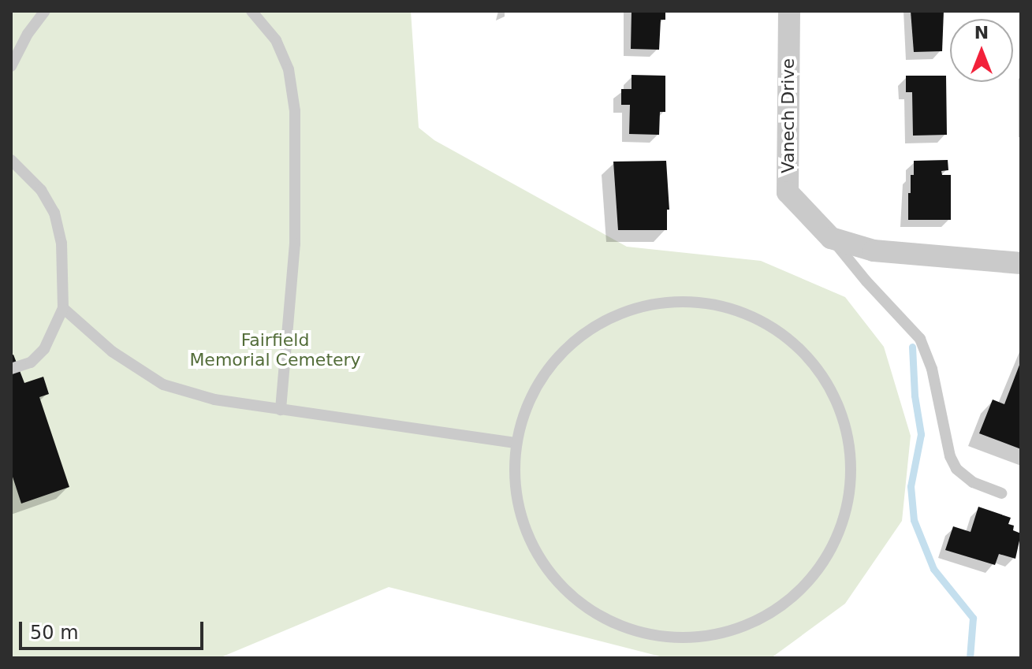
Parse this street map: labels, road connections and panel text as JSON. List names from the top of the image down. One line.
{"streets":{"street":["Vanech Drive"]},"parks":["Fairfield Memorial Cemetery"],"scale_bar":"50 m","north":"top"}
